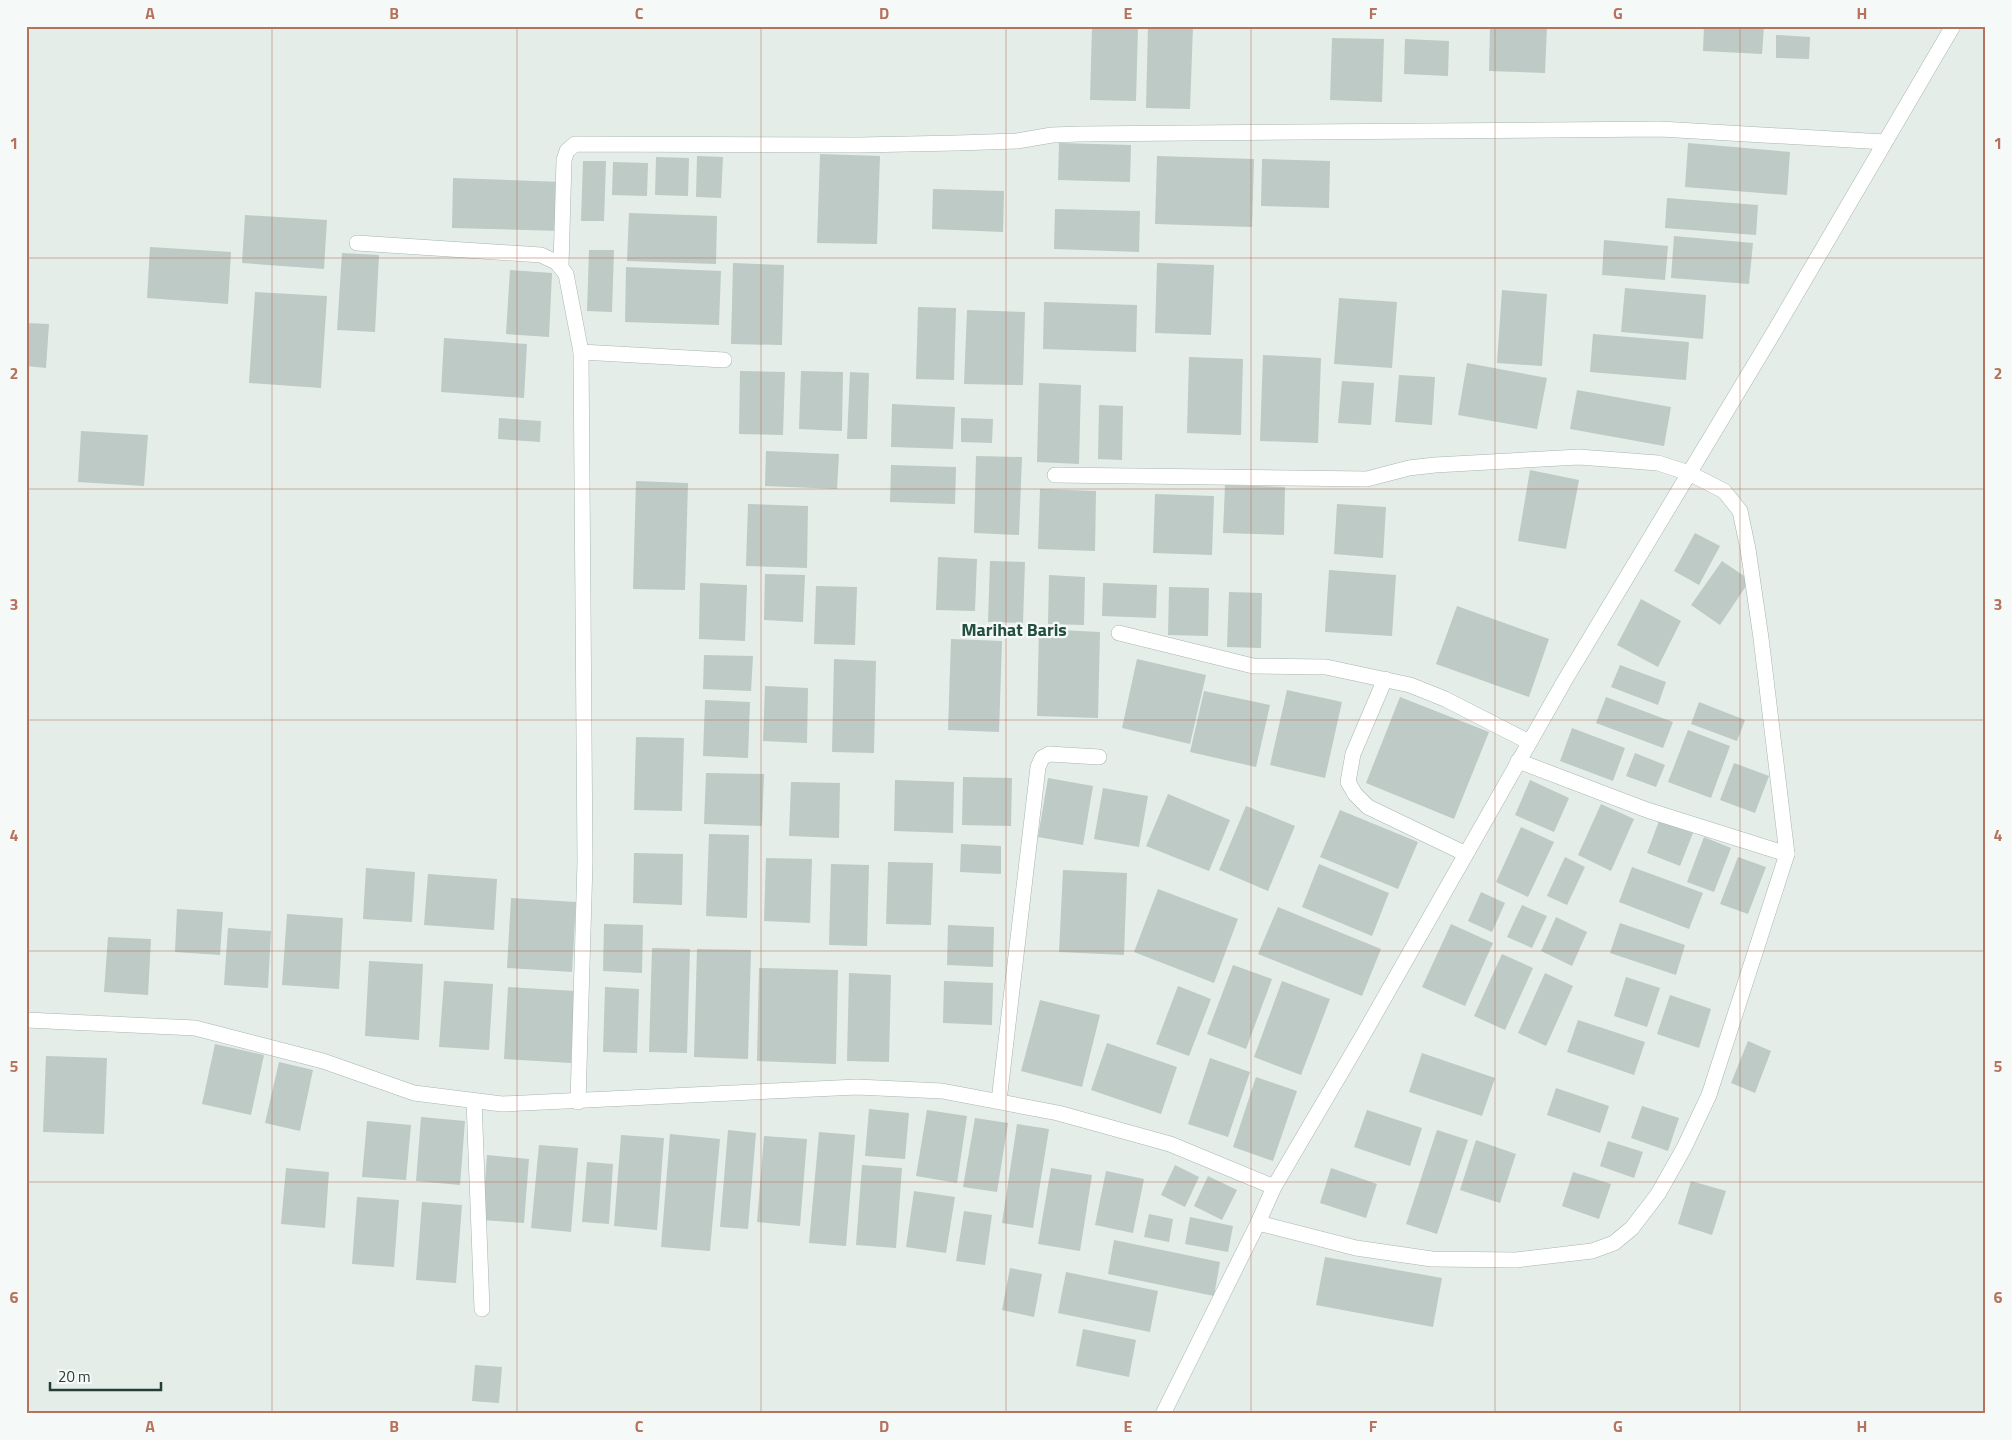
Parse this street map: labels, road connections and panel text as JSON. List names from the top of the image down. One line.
{"districts":["Marihat Baris"],"scale_bar":"20 m","grid":{"columns":["A","B","C","D","E","F","G","H"],"rows":["1","2","3","4","5","6"]}}
